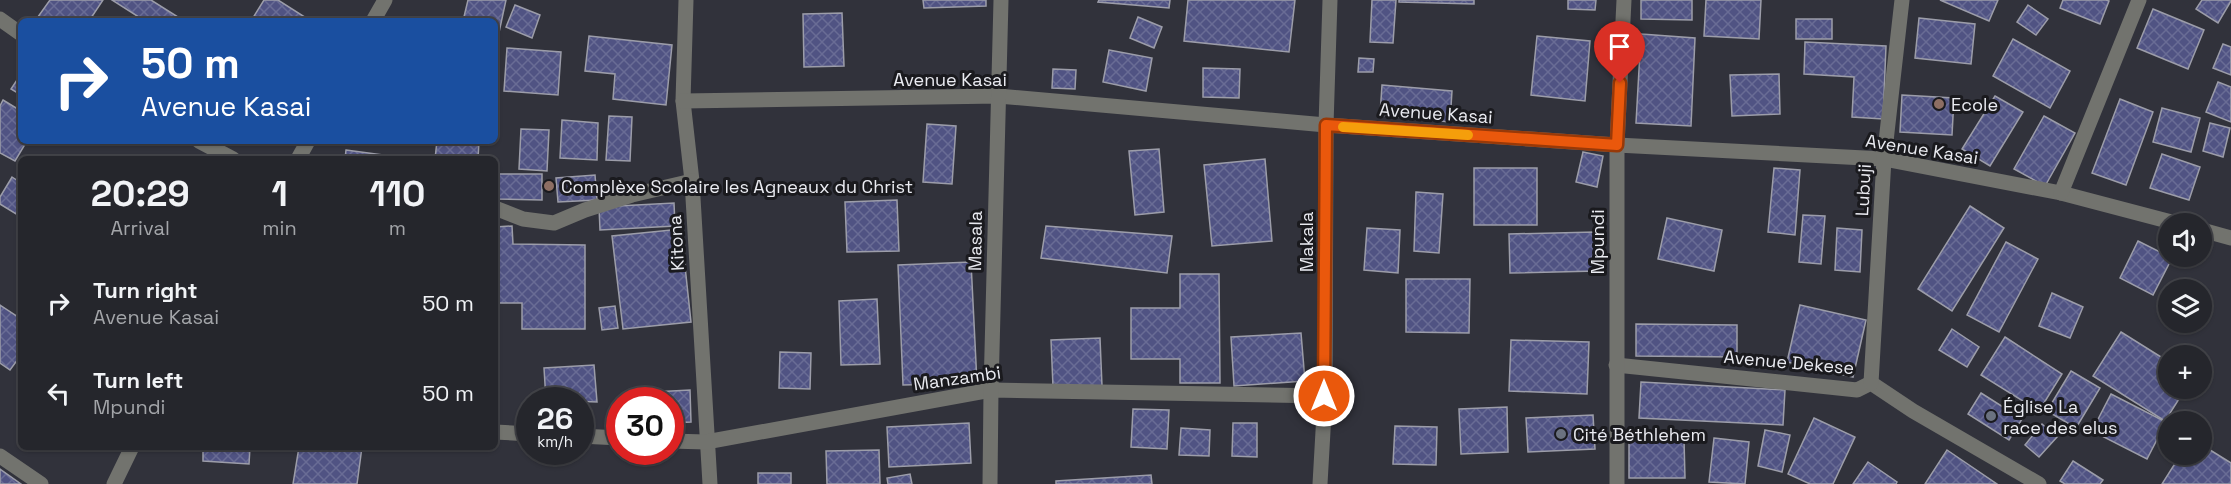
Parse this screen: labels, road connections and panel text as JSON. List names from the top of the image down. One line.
{"streets":{"street":["Avenue Kasai","Lubuji","Masala","Makala","Mpundi","Kitona","Avenue Dekese","Manzambi"]},"crossings":[["Avenue Kasai","Lubuji"],["Avenue Kasai","Masala"],["Avenue Kasai","Makala"],["Avenue Kasai","Mpundi"],["Avenue Kasai","Kitona"],["Lubuji","Avenue Dekese"],["Masala","Manzambi"],["Makala","Manzambi"],["Mpundi","Avenue Dekese"],["Kitona","Manzambi"]],"places":["Ecole","Complèxe Scolaire les Agneaux du Christ","Église La race des elus","Cité Béthlehem"],"page":{"turn":["50 m","Avenue Kasai"],"eta":["20:29","Arrival","1","min","110","m"],"map_buttons":["+","−"],"list":[{"name":"Turn right","note":"Avenue Kasai","value":"50 m"},{"name":"Turn left","note":"Mpundi","value":"50 m"}],"speed":"26 km/h","limit":"30"}}
